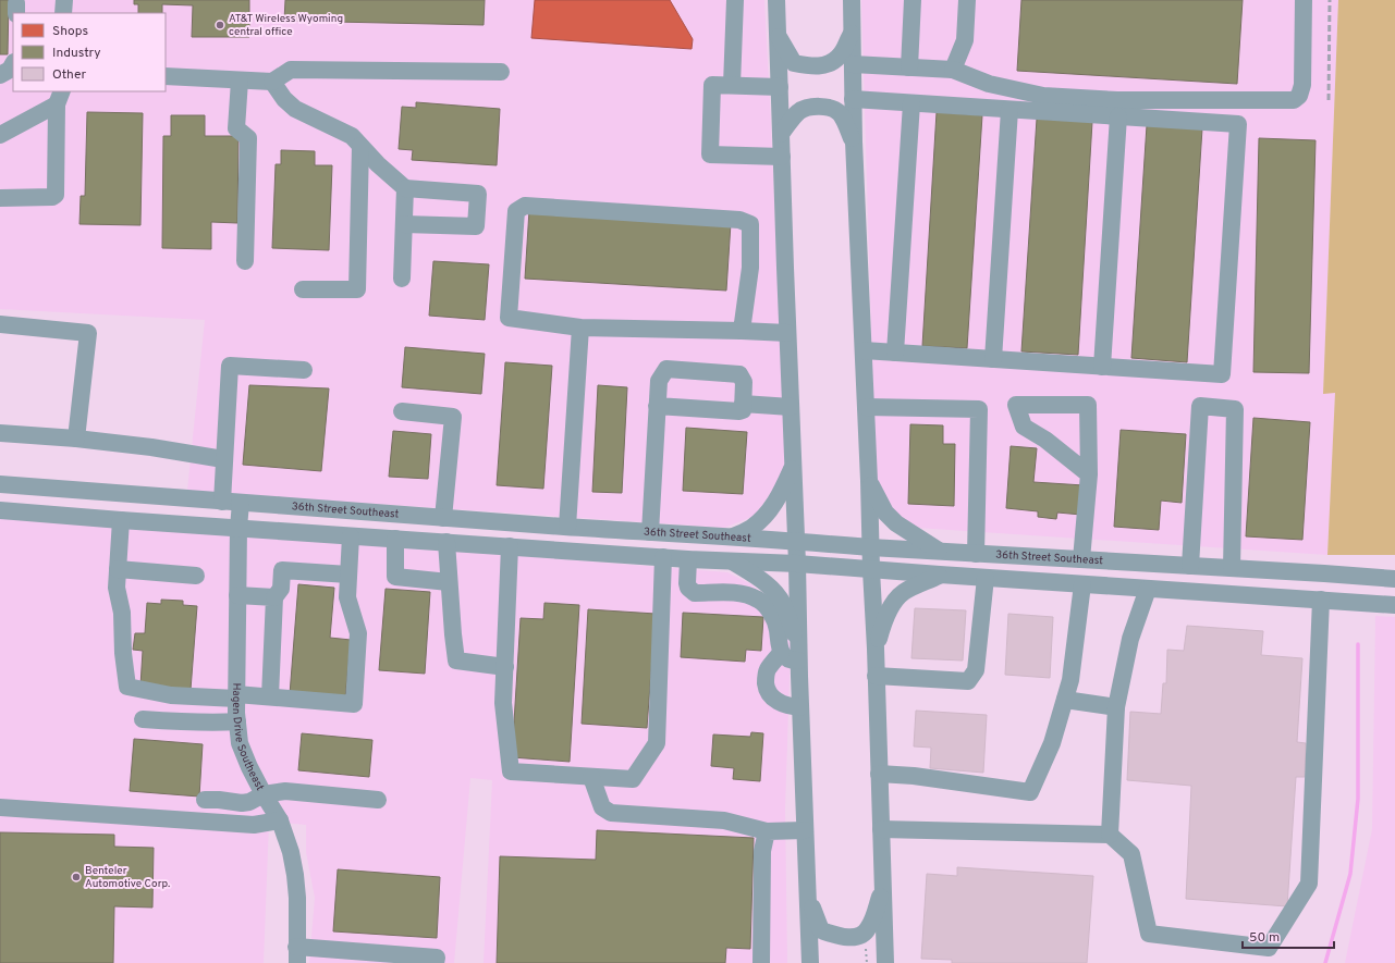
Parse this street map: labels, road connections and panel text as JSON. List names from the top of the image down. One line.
{"streets":{"street":["36th Street Southeast","Hagen Drive Southeast"]},"crossings":[["36th Street Southeast","Hagen Drive Southeast"]],"places":["AT&T Wireless Wyoming central office","Benteler Automotive Corp."],"legend":["Shops","Industry","Other"],"scale_bar":"50 m"}
